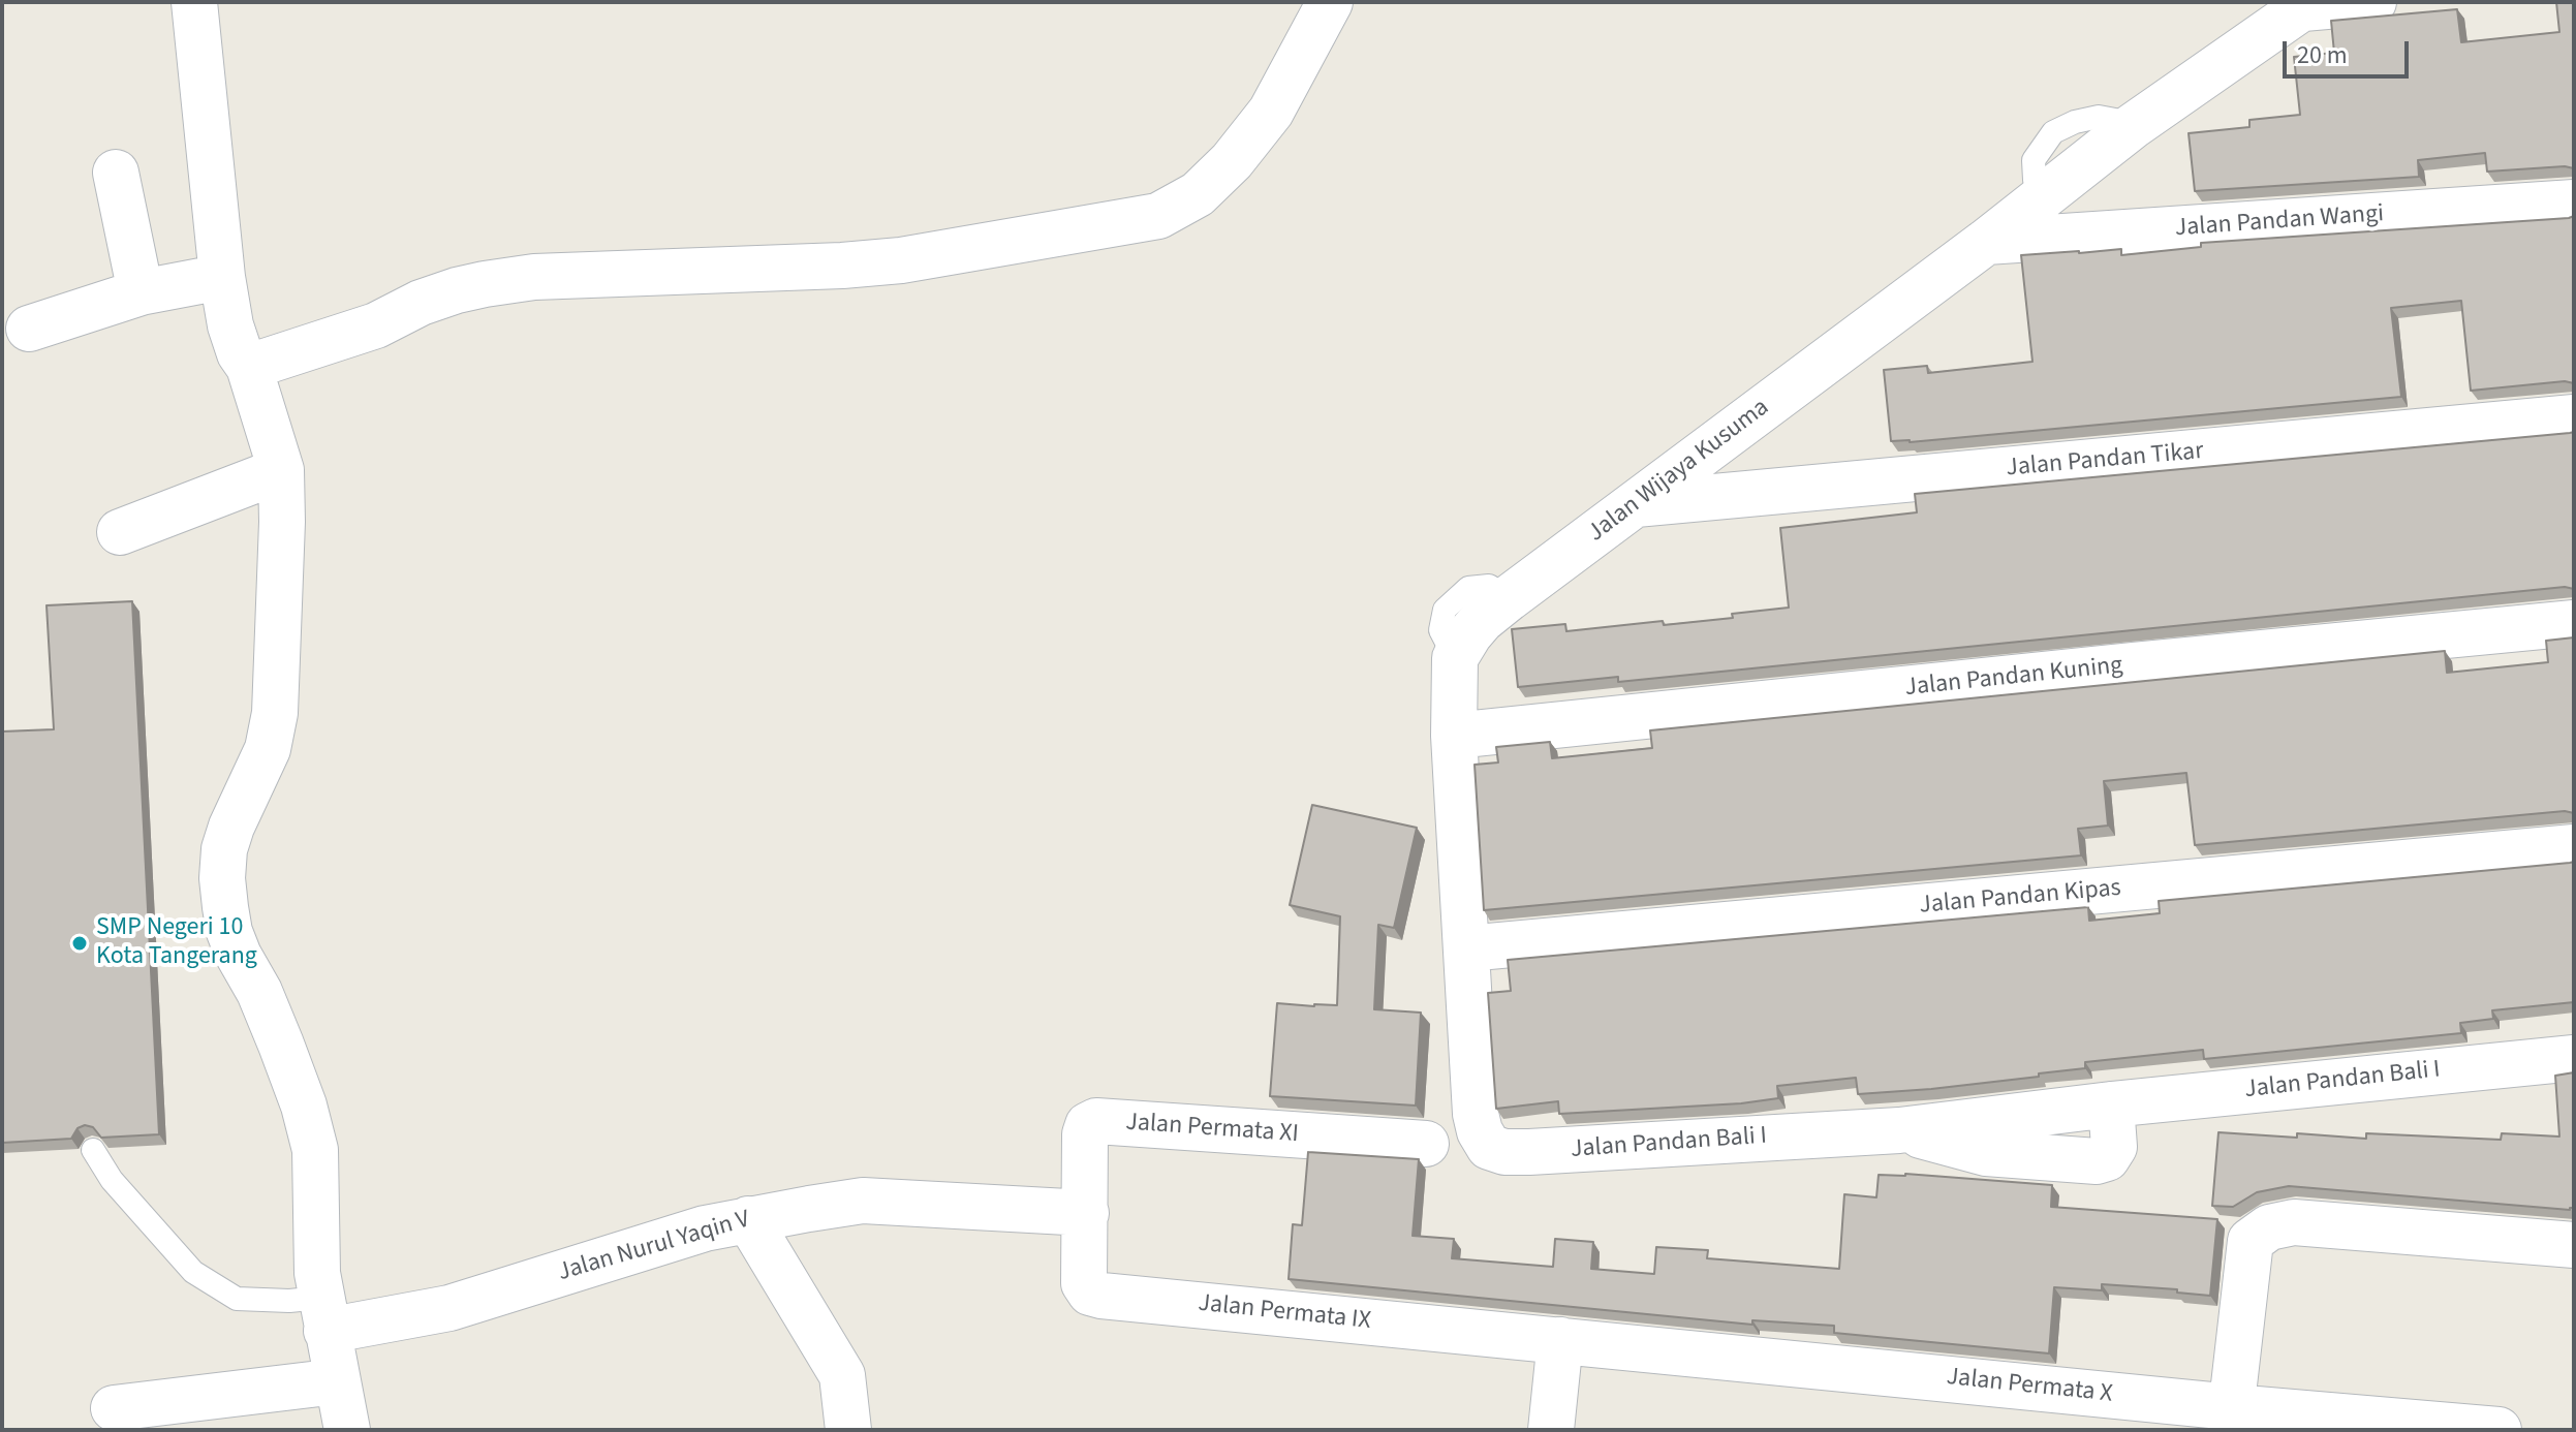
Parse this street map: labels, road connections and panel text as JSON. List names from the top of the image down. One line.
{"streets":{"street":["Jalan Pandan Wangi","Jalan Pandan Tikar","Jalan Wijaya Kusuma","Jalan Pandan Kuning","Jalan Pandan Kipas","Jalan Pandan Bali I","Jalan Permata XI","Jalan Nurul Yaqin V","Jalan Permata IX","Jalan Permata X"]},"crossings":[["Jalan Pandan Wangi","Jalan Wijaya Kusuma"],["Jalan Pandan Tikar","Jalan Wijaya Kusuma"],["Jalan Wijaya Kusuma","Jalan Pandan Kuning"],["Jalan Wijaya Kusuma","Jalan Pandan Kipas"],["Jalan Wijaya Kusuma","Jalan Pandan Bali I"],["Jalan Permata XI","Jalan Nurul Yaqin V"],["Jalan Permata XI","Jalan Permata IX"],["Jalan Nurul Yaqin V","Jalan Permata IX"],["Jalan Permata IX","Jalan Permata X"]],"places":["SMP Negeri 10 Kota Tangerang"],"scale_bar":"20 m"}
